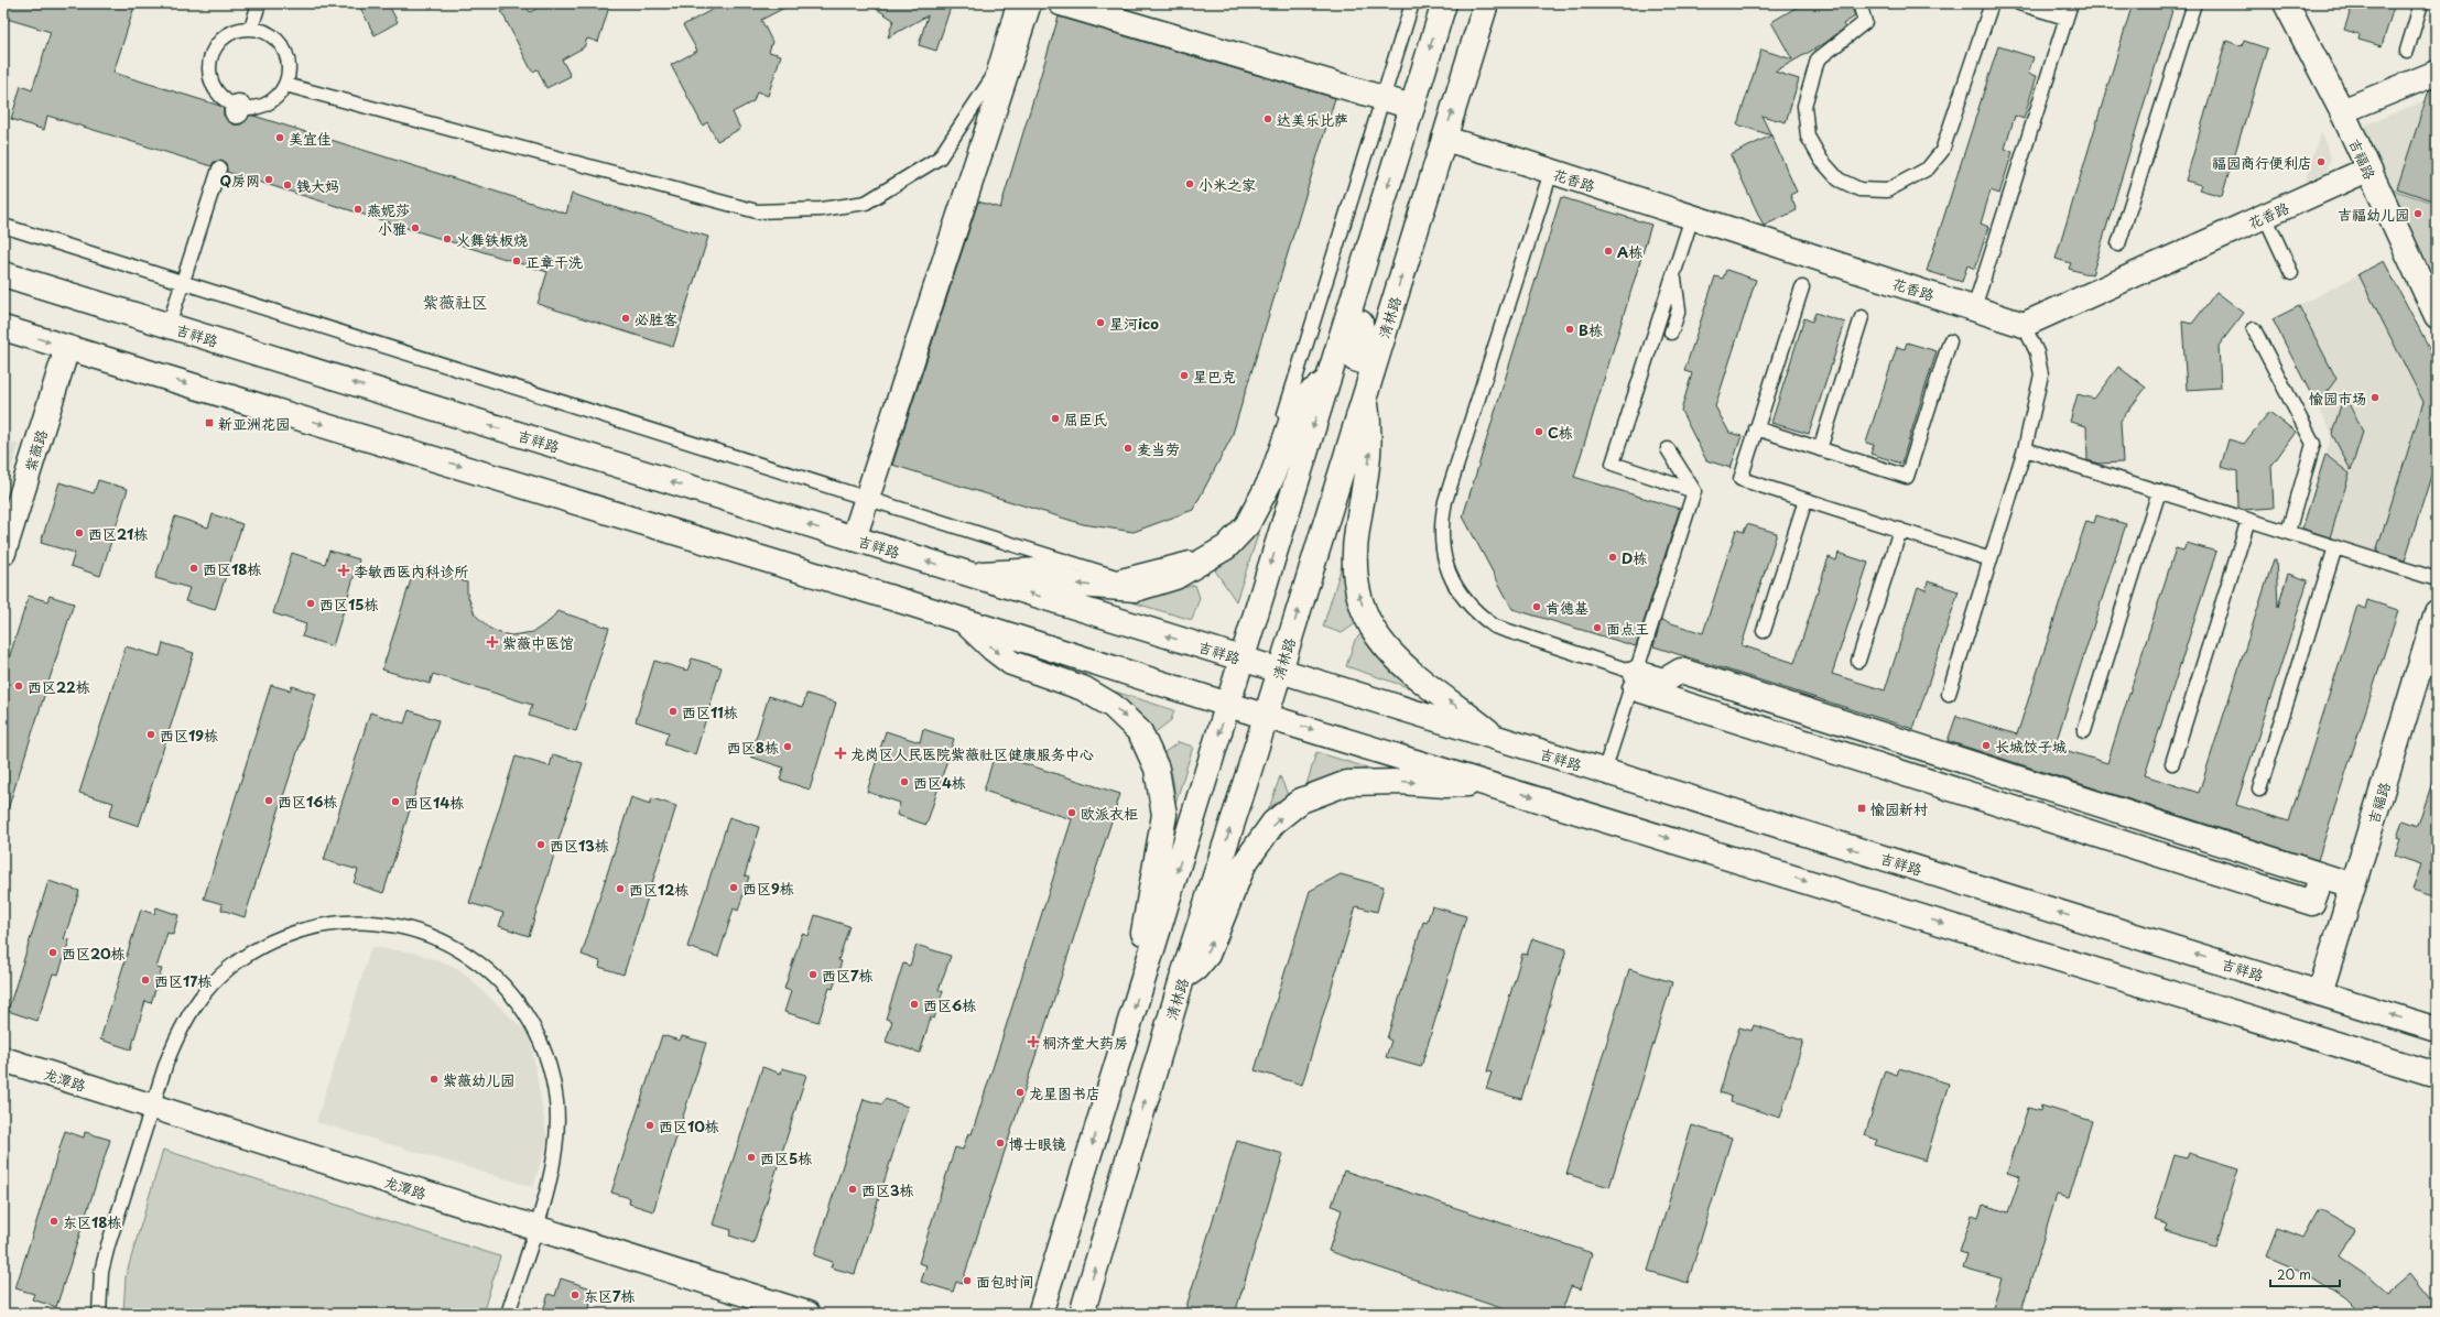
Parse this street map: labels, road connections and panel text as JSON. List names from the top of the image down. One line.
{"streets":{"main road":["吉福路","花香路","清林路","吉祥路","紫薇路","龙潭路"]},"crossings":[["吉福路","花香路"],["吉福路","吉祥路"],["花香路","清林路"],["清林路","吉祥路"]],"districts":["紫薇社区"],"places":{"other":["达美乐比萨","美宜佳","福园商行便利店","Q房网","小米之家","钱大妈","燕妮莎","吉福幼儿园","小雅","火舞铁板烧","A栋","正章干洗","必胜客","星河ico","B栋","星巴克","愉园市场","屈臣氏","C栋","麦当劳","西区21栋","D栋","西区18栋","西区15栋","肯德基","面点王","西区22栋","西区11栋","西区19栋","长城饺子城","西区8栋","西区4栋","西区16栋","西区14栋","欧派衣柜","西区13栋","西区9栋","西区12栋","西区20栋","西区7栋","西区17栋","西区6栋","紫薇幼儿园","龙星图书店","西区10栋","博士眼镜","西区5栋","西区3栋","东区18栋","面包时间","东区7栋"],"transit":["新亚洲花园","愉园新村"],"health":["李敏西医内科诊所","紫薇中医馆","龙岗区人民医院紫薇社区健康服务中心","桐济堂大药房"]},"scale_bar":"20 m"}
